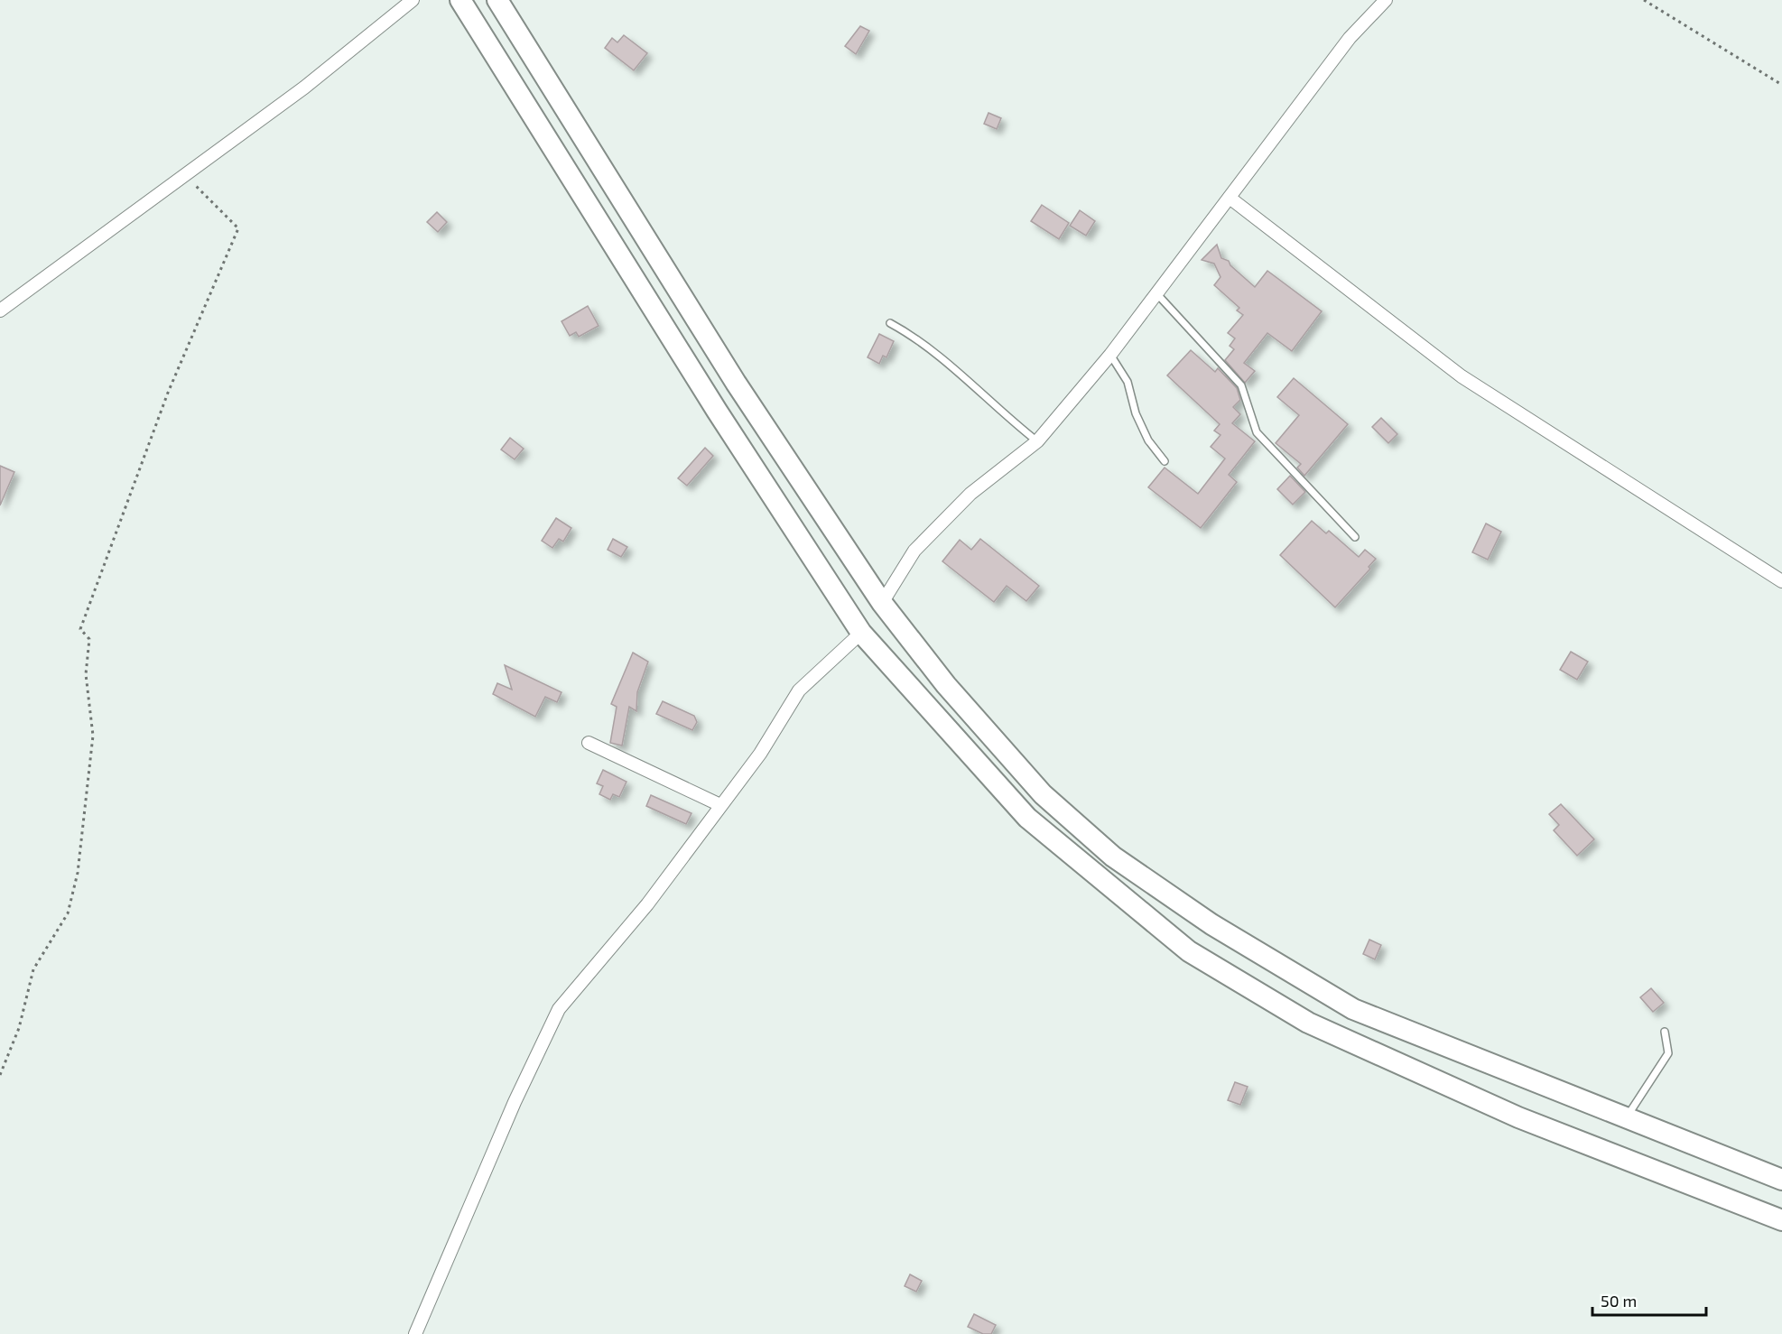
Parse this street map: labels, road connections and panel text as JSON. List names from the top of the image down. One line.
{"scale_bar":"50 m"}
